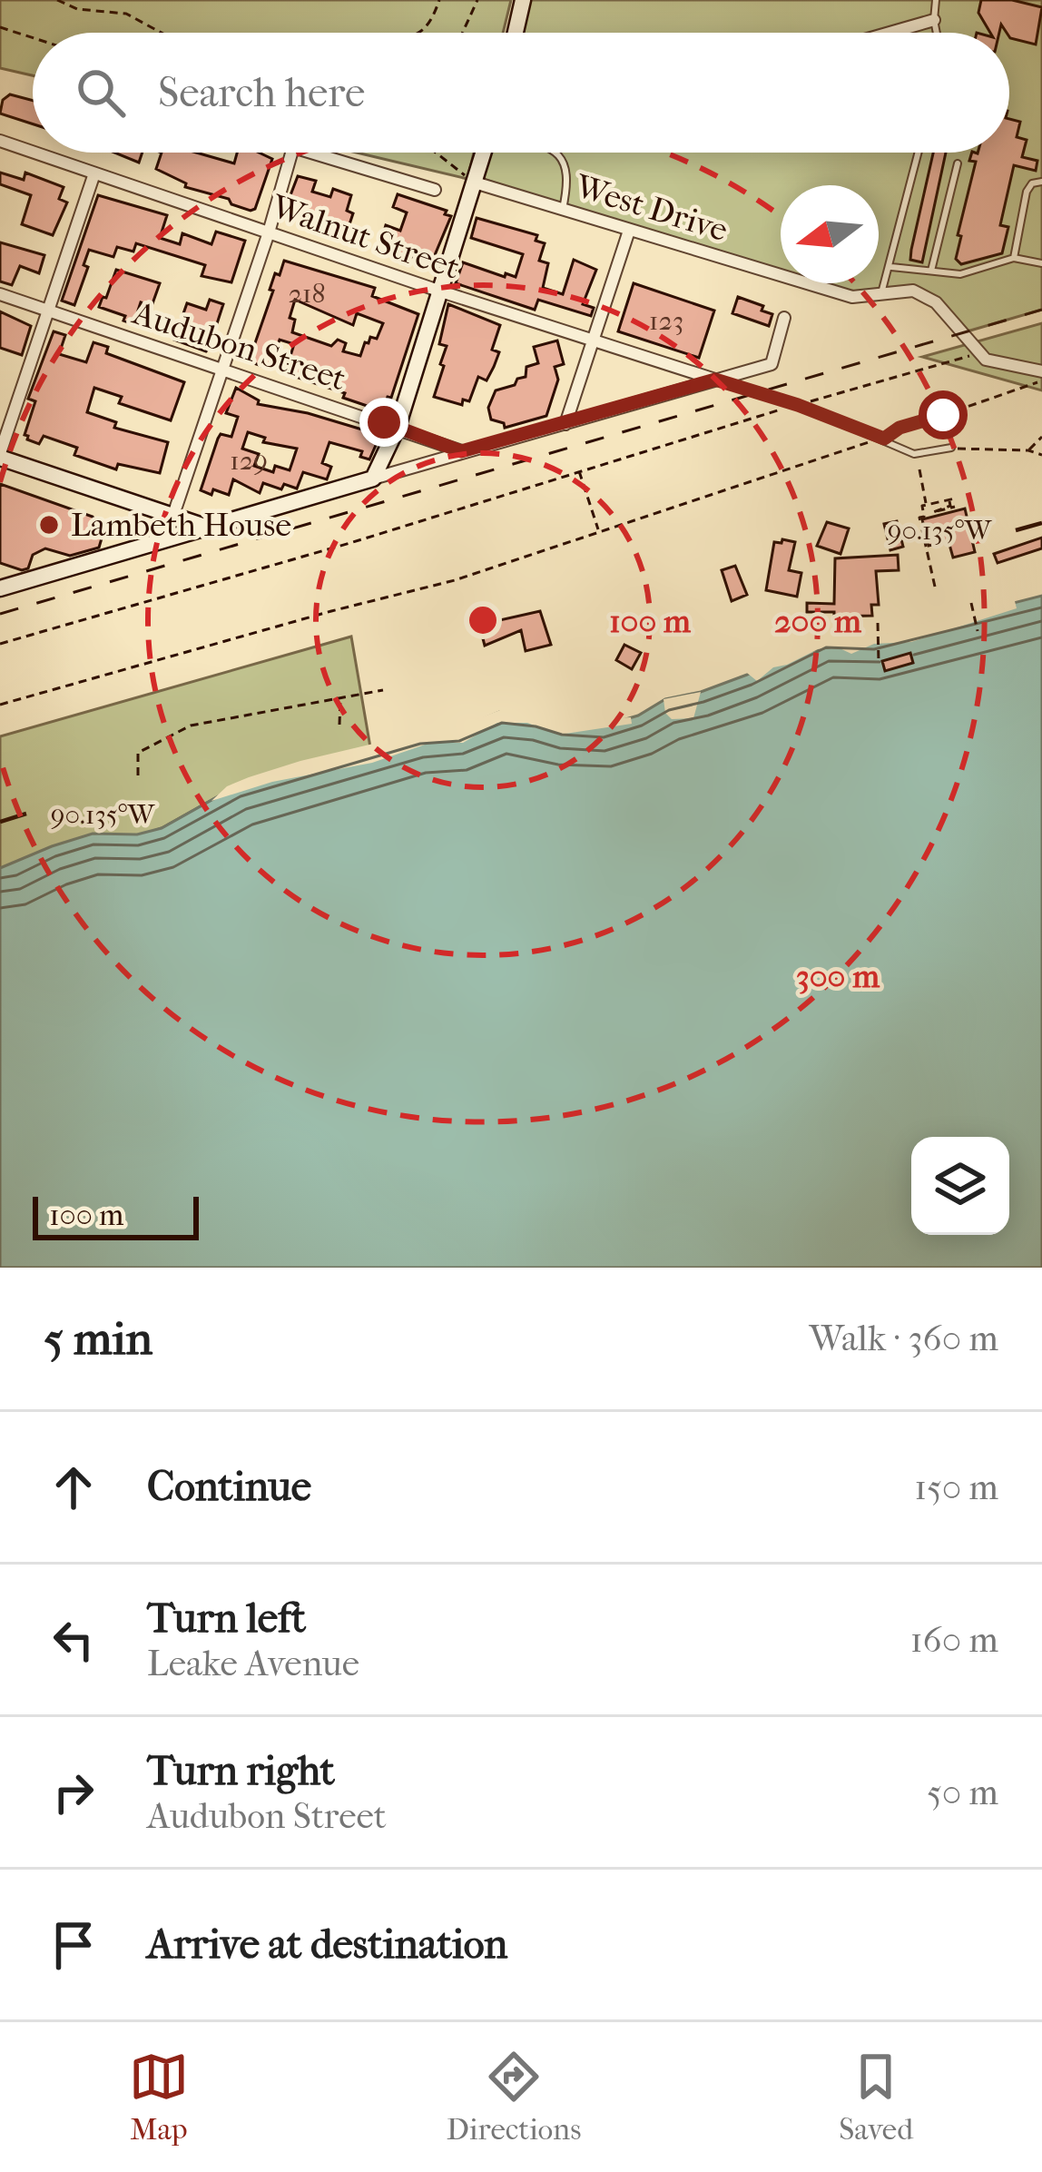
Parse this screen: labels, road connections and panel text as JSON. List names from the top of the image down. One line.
{"streets":{"street":["West Drive","Walnut Street","Audubon Street"]},"places":["Lambeth House"],"house_numbers":["218","123","129"],"scale_bar":"100 m","north":"left","page":{"search":"Search here","scale":"100 m","heading":["5 min","Walk · 360 m"],"list":[["Continue","150 m"],["Turn left","Leake Avenue","160 m"],["Turn right","Audubon Street","50 m"],"Arrive at destination"],"nav":["Map","Directions","Saved"]},"coordinates":["90.135°W"],"rings":["100 m","200 m","300 m"]}
